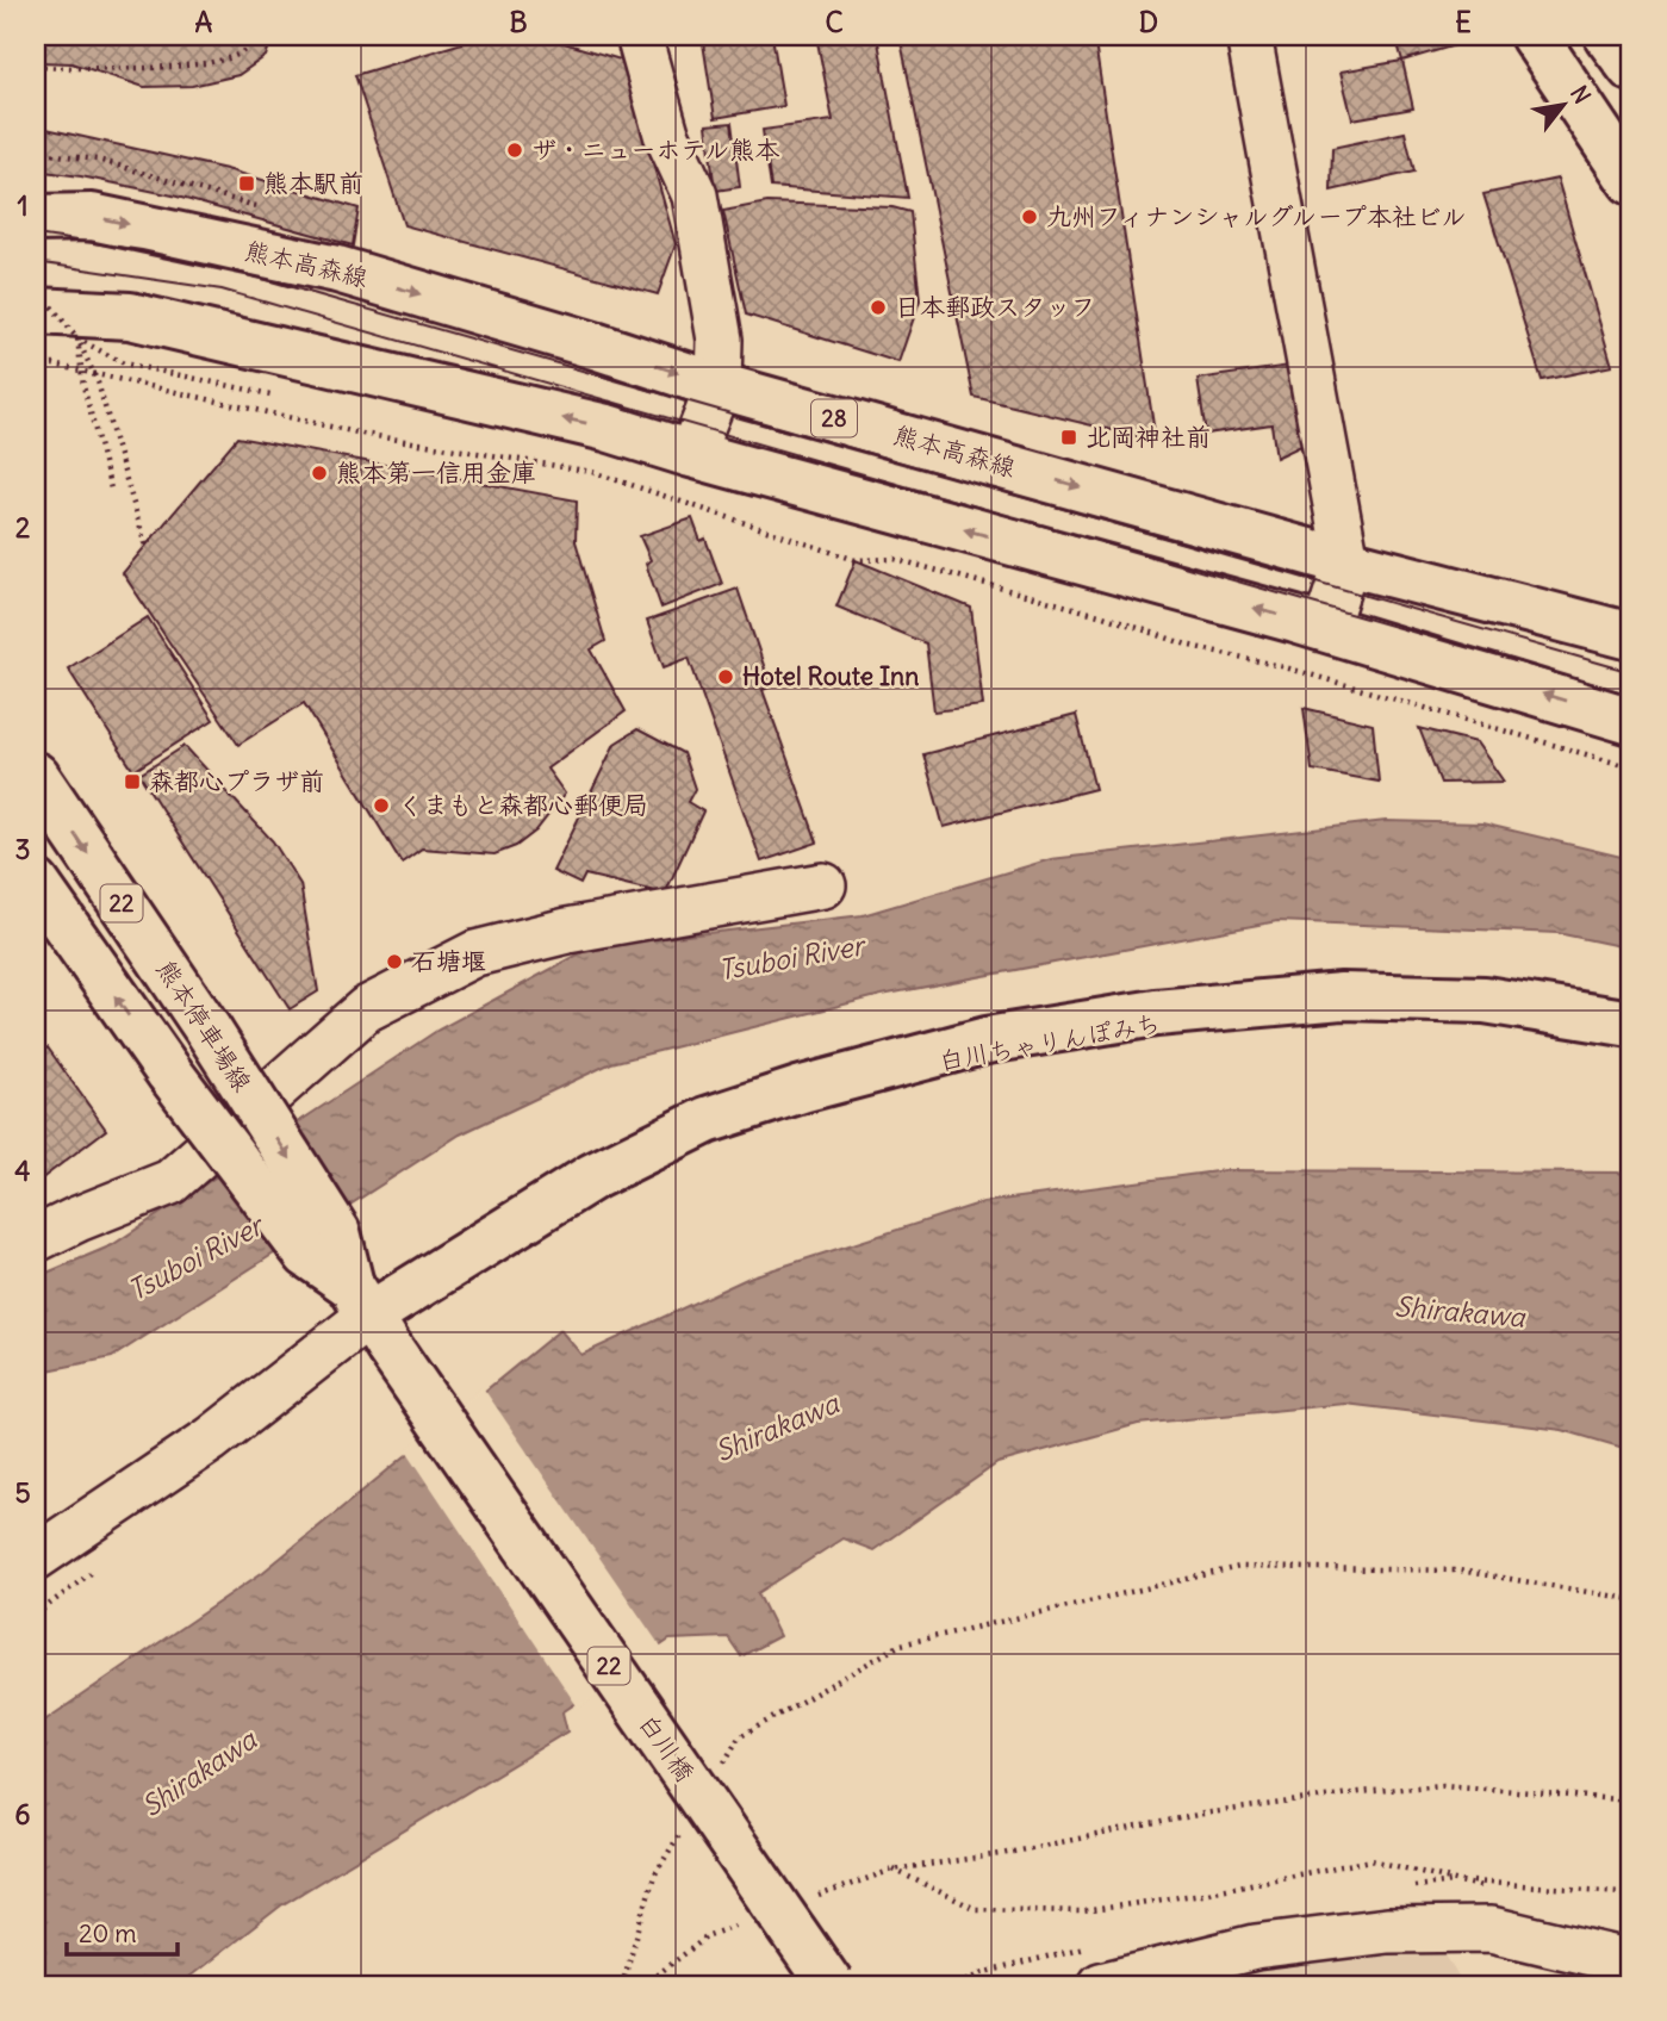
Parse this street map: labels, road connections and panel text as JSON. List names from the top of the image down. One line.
{"streets":{"main road":["熊本高森線","28","22","熊本停車場線","白川橋"]},"crossings":[["熊本停車場線","白川橋"]],"water":["Tsuboi River","Shirakawa"],"places":{"other":["ザ・ニューホテル熊本","九州フィナンシャルグループ本社ビル","日本郵政スタッフ","熊本第一信用金庫","Hotel Route Inn","くまもと森都心郵便局","石塘堰"],"transit":["熊本駅前","北岡神社前","森都心プラザ前"]},"scale_bar":"20 m","north":"top right","grid":{"columns":["A","B","C","D","E"],"rows":["1","2","3","4","5","6"]}}
